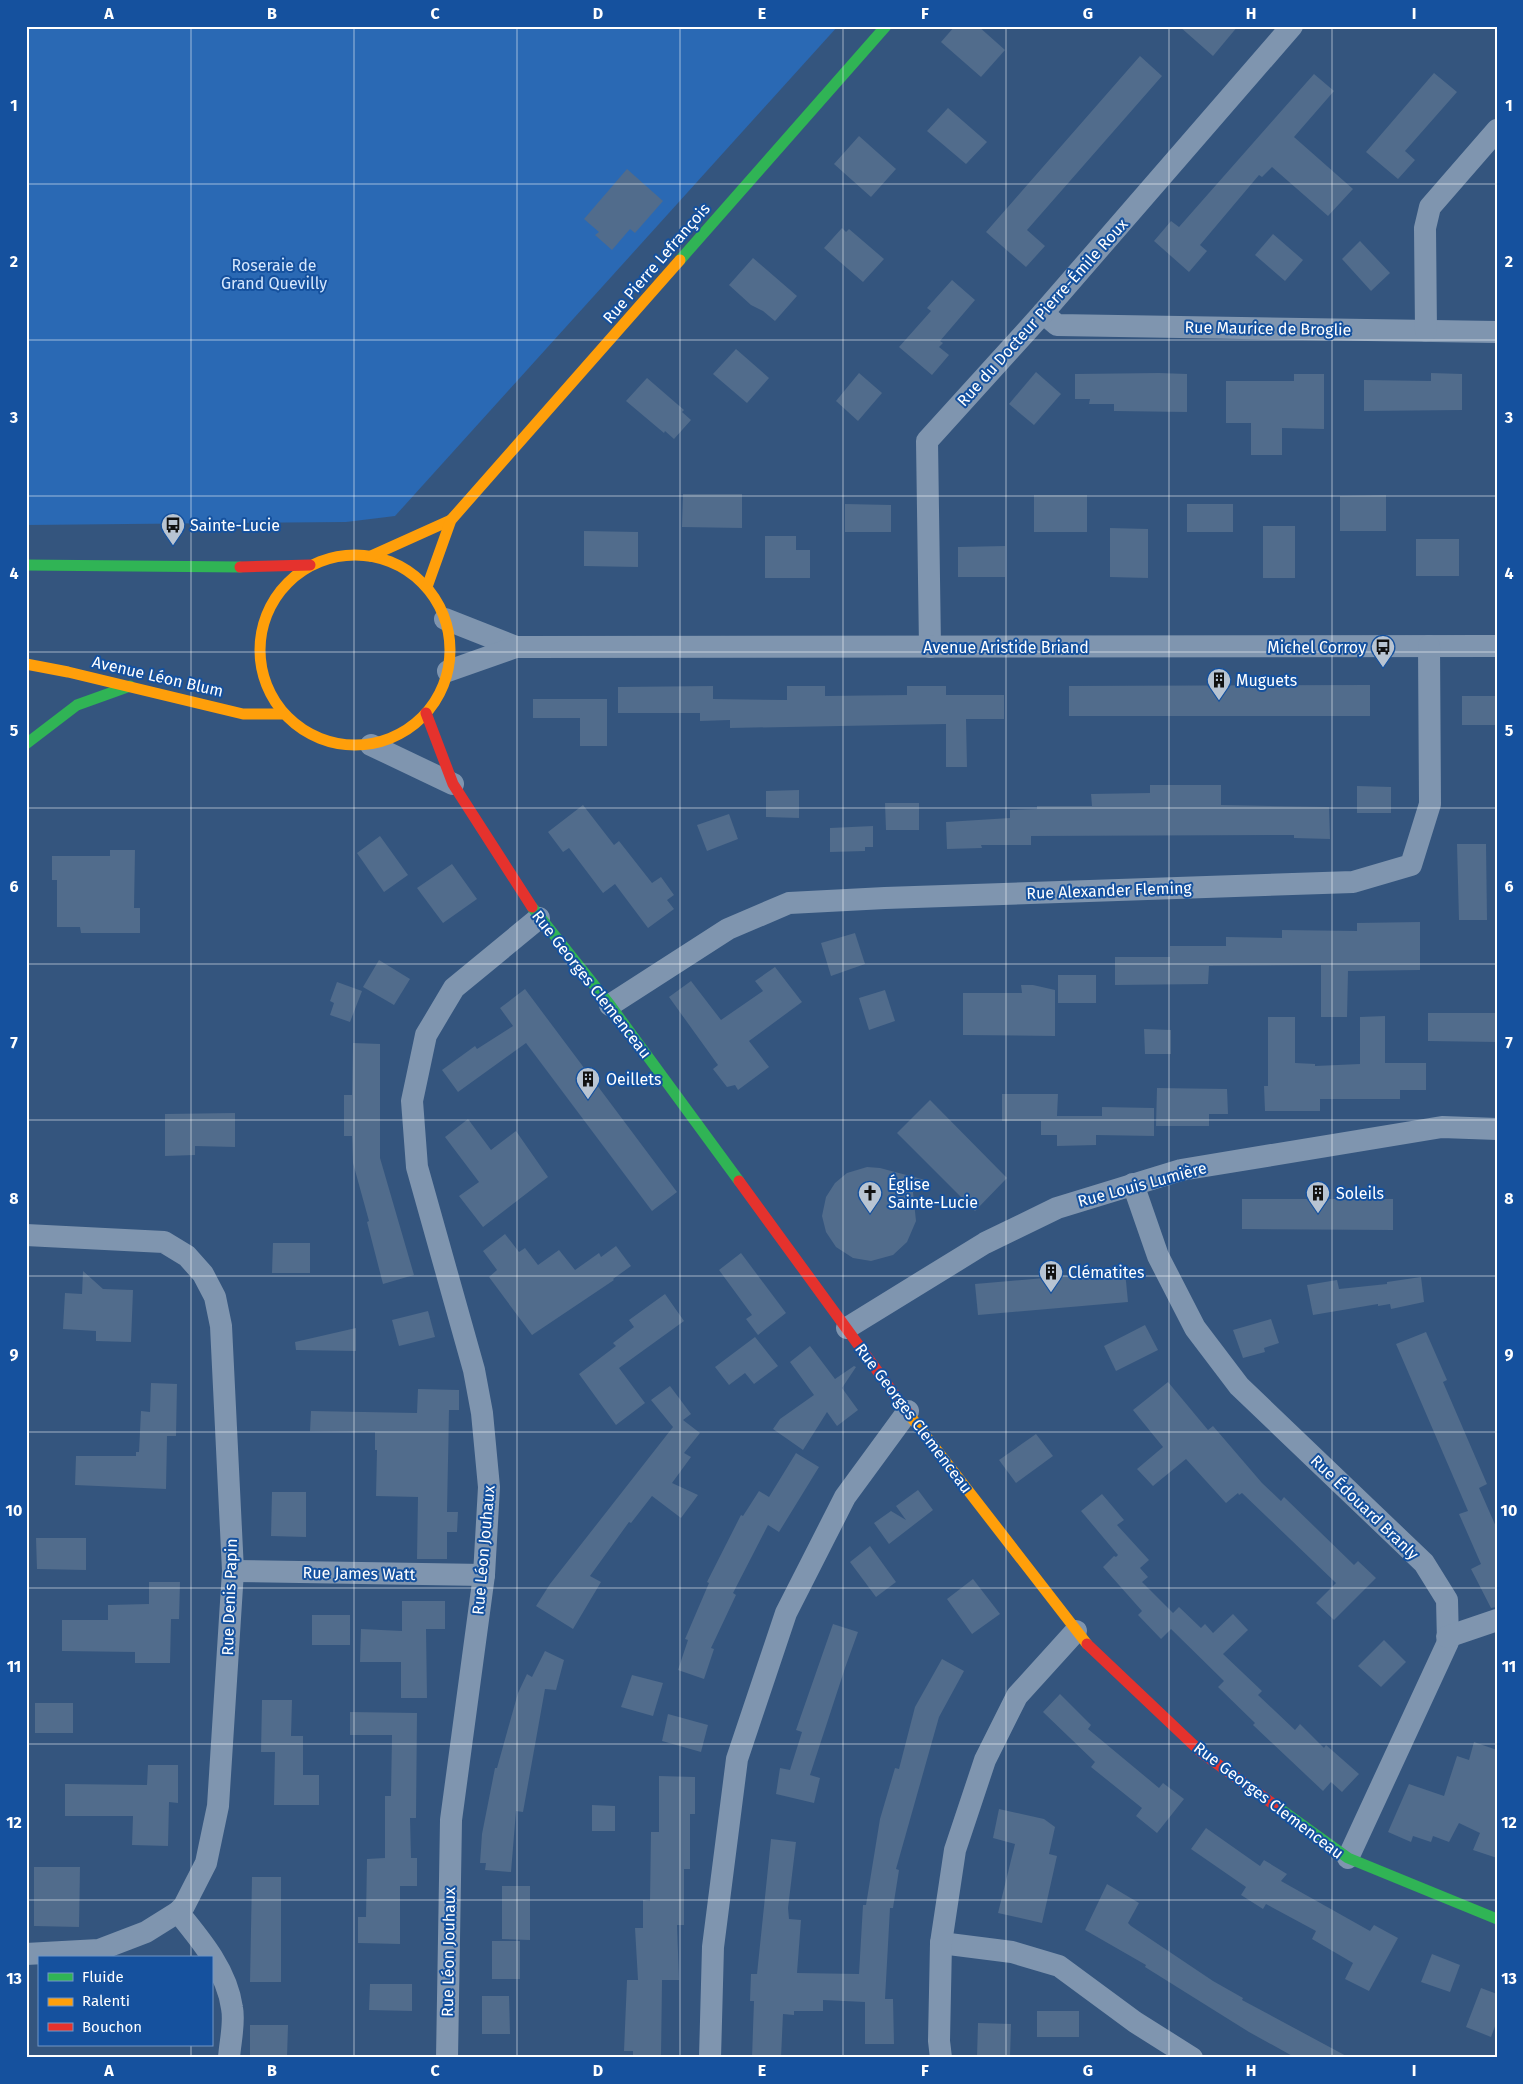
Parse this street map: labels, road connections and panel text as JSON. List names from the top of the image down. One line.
{"streets":{"street":["Rue Pierre Lefrançois","Rue du Docteur Pierre-Émile Roux","Rue Maurice de Broglie","Avenue Aristide Briand","Avenue Léon Blum","Rue Alexander Fleming","Rue Georges Clemenceau","Rue Louis Lumière","Rue Édouard Branly","Rue Léon Jouhaux","Rue James Watt","Rue Denis Papin"]},"crossings":[["Rue du Docteur Pierre-Émile Roux","Rue Maurice de Broglie"],["Rue du Docteur Pierre-Émile Roux","Avenue Aristide Briand"],["Avenue Aristide Briand","Rue Alexander Fleming"],["Rue Alexander Fleming","Rue Georges Clemenceau"],["Rue Georges Clemenceau","Rue Louis Lumière"],["Rue Georges Clemenceau","Rue Édouard Branly"],["Rue Georges Clemenceau","Rue Léon Jouhaux"],["Rue Louis Lumière","Rue Édouard Branly"],["Rue Léon Jouhaux","Rue James Watt"],["Rue James Watt","Rue Denis Papin"]],"parks":["Roseraie de Grand Quevilly"],"places":{"bus stop":["Sainte-Lucie","Michel Corroy"],"building":["Muguets","Oeillets","Soleils","Clématites"],"church":["Église Sainte-Lucie"]},"legend":["Fluide","Ralenti","Bouchon"],"grid":{"columns":["A","B","C","D","E","F","G","H","I"],"rows":["1","2","3","4","5","6","7","8","9","10","11","12","13"]}}
